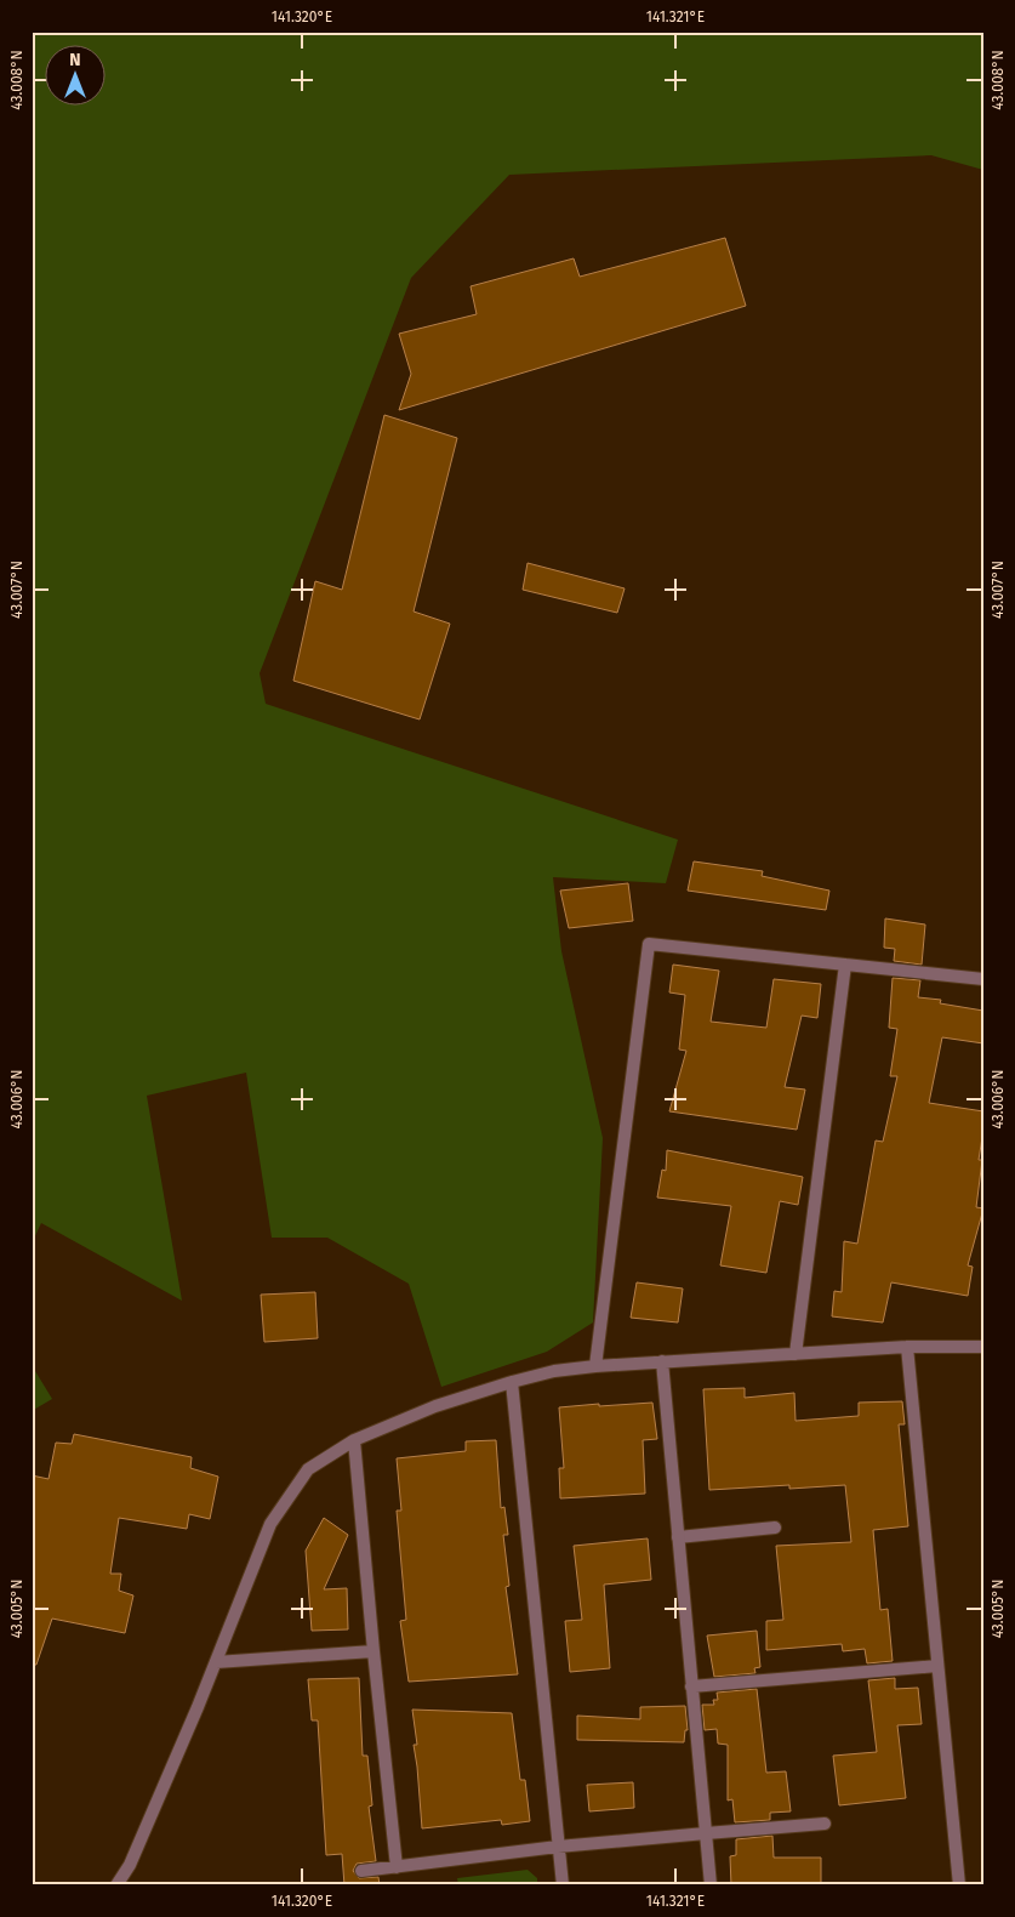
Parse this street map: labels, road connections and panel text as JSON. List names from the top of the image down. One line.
{"north":"top","coordinates":["141.320°E","141.321°E","43.008°N","43.007°N","43.006°N","43.005°N"]}
